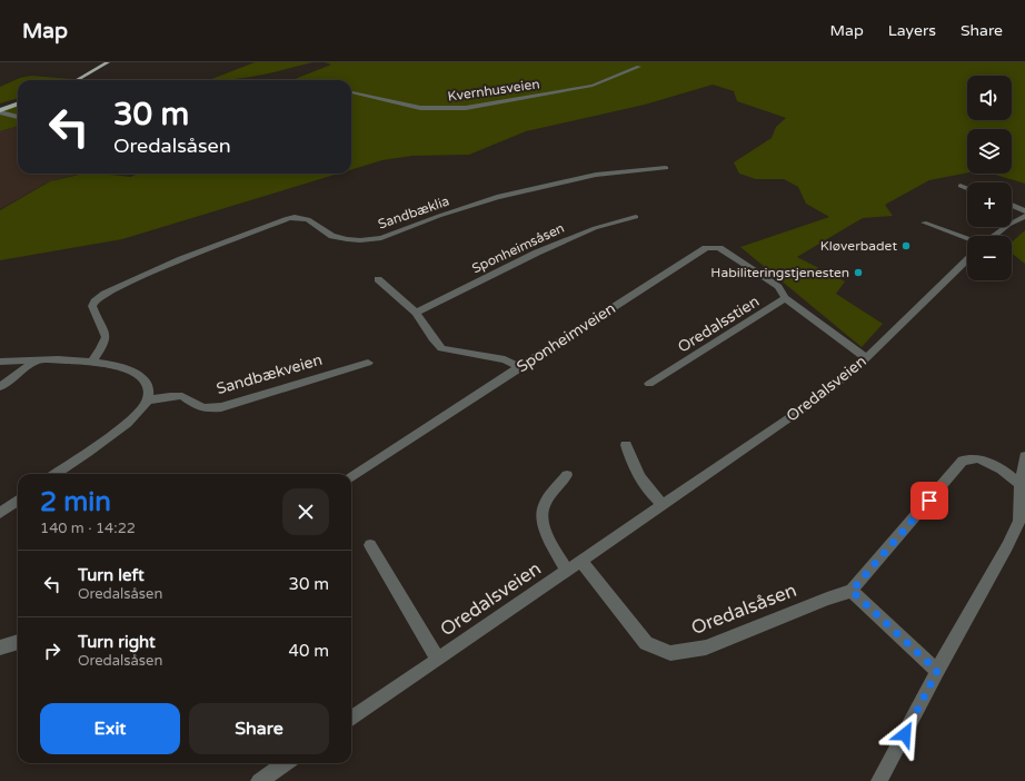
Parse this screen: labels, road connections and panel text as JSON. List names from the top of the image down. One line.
{"streets":{"street":["Kvernhusveien","Sandbæklia","Sponheimsåsen","Oredalsstien","Sponheimveien","Sandbækveien","Oredalsveien","Oredalsåsen"]},"crossings":[["Oredalsstien","Sponheimveien"],["Oredalsveien","Oredalsåsen"]],"places":["Kløverbadet","Habiliteringstjenesten"],"page":{"header":"Map","nav":["Map","Layers","Share"],"map_buttons":["+","−"],"turn":["30 m","Oredalsåsen"],"heading":["2 min","140 m · 14:22"],"list":[{"name":"Turn left","note":"Oredalsåsen","value":"30 m"},{"name":"Turn right","note":"Oredalsåsen","value":"40 m"}],"buttons":["Exit","Share"]}}
